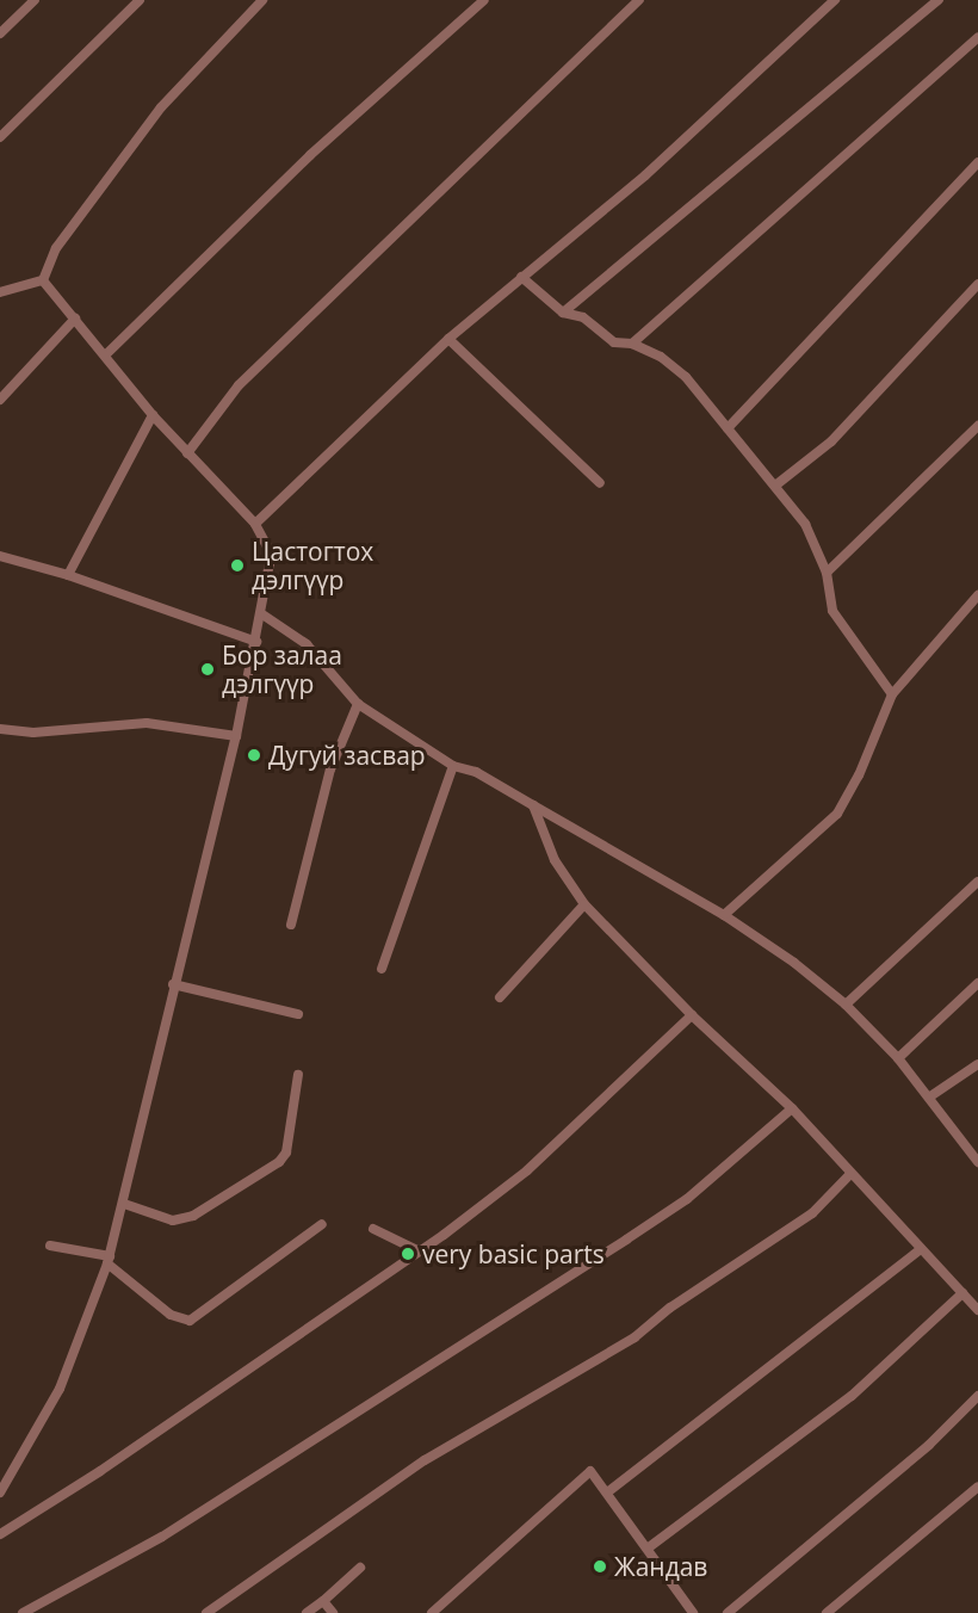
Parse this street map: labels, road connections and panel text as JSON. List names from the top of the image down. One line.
{"places":["Цастогтох дэлгүүр","Бор залаа дэлгүүр","Дугуй засвар","very basic parts","Жандав"]}
